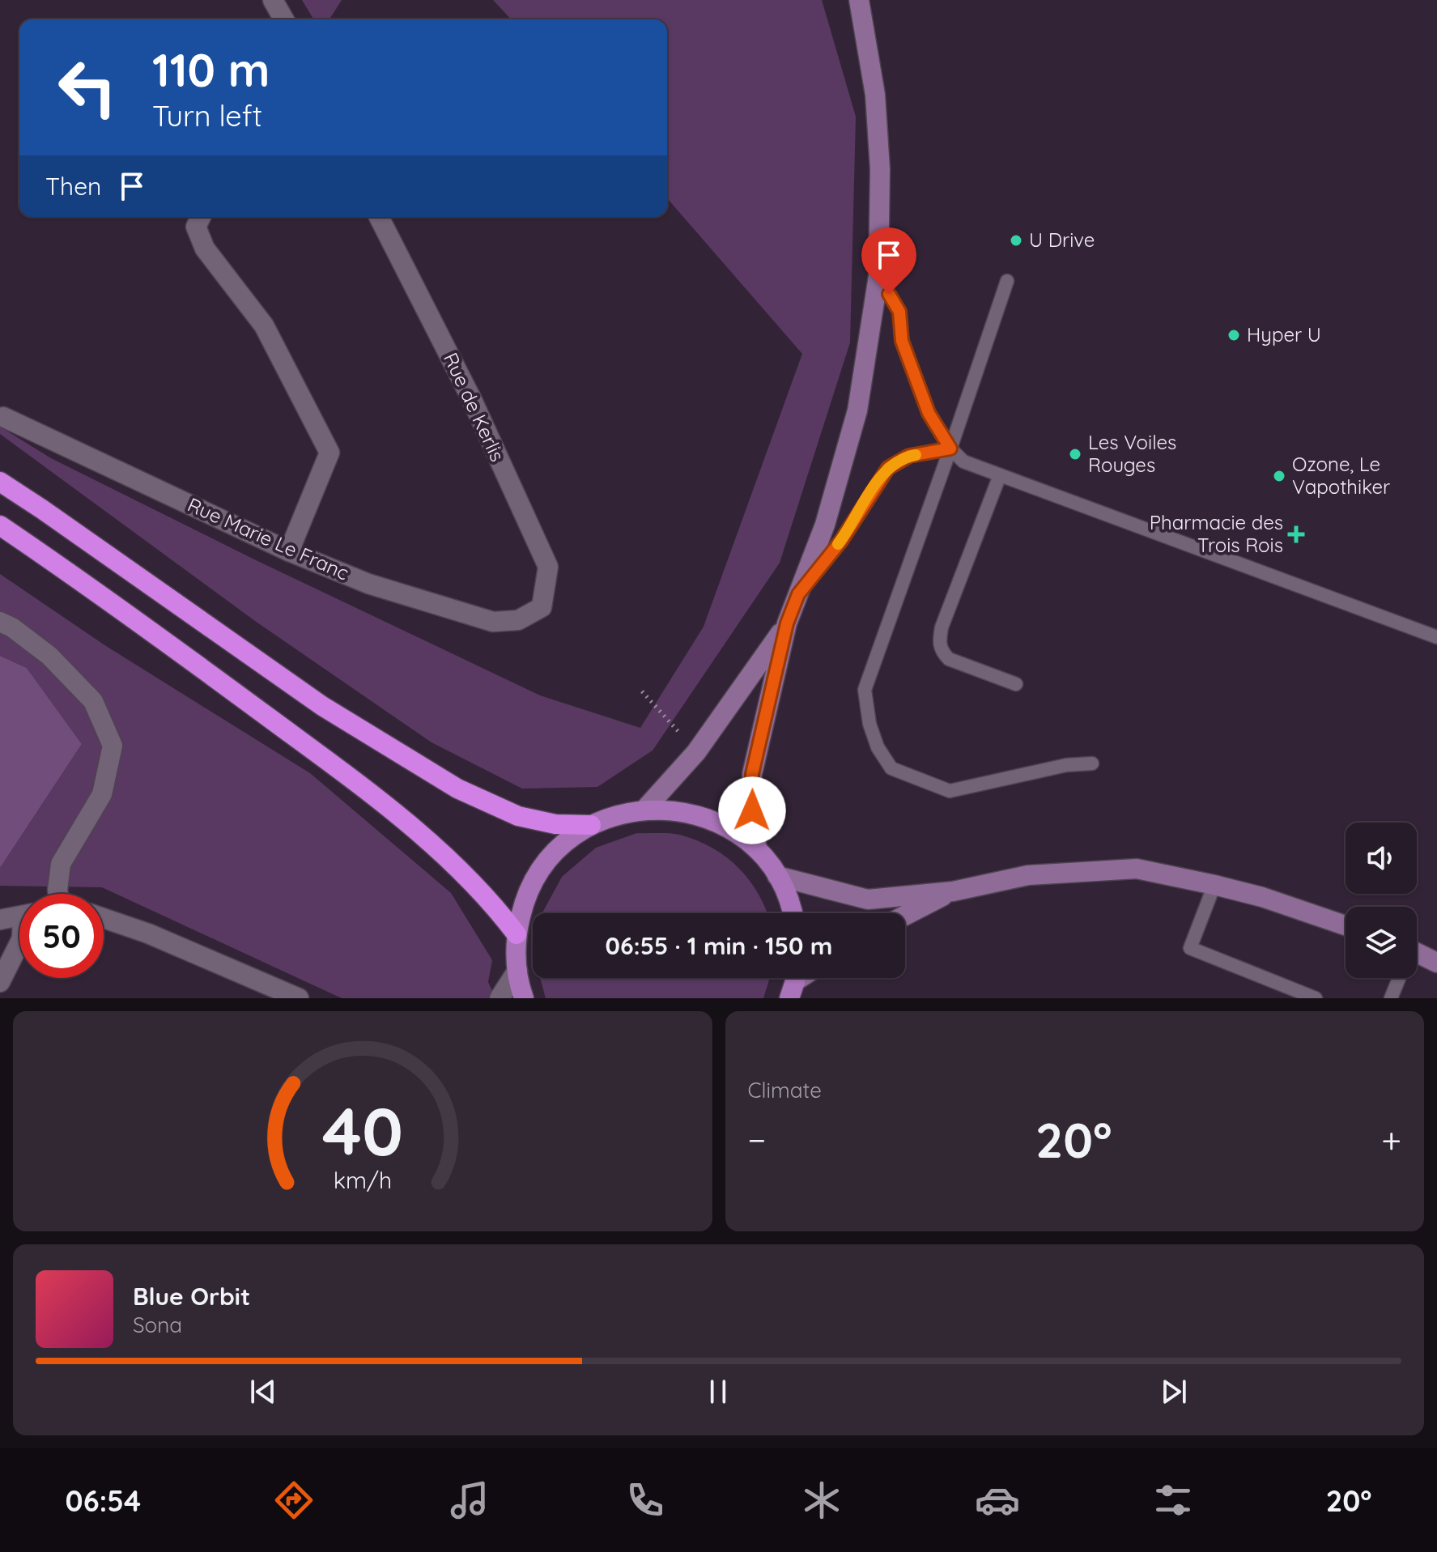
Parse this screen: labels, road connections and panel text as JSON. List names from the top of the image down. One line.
{"streets":{"street":["Rue de Kerlis","Rue Marie Le Franc"]},"crossings":[["Rue de Kerlis","Rue Marie Le Franc"]],"places":{"other":["U Drive","Hyper U","Les Voiles Rouges","Ozone, Le Vapothiker"],"health":["Pharmacie des Trois Rois"]},"page":{"turn":["110 m","Turn left"],"then":"Then","limit":"50","trip":"06:55 · 1 min · 150 m","tile":"Climate","heat":["−","20°","+"],"song":["Blue Orbit","Sona"],"tabs":["06:54","20°"],"gauge":["40","km/h"]}}
